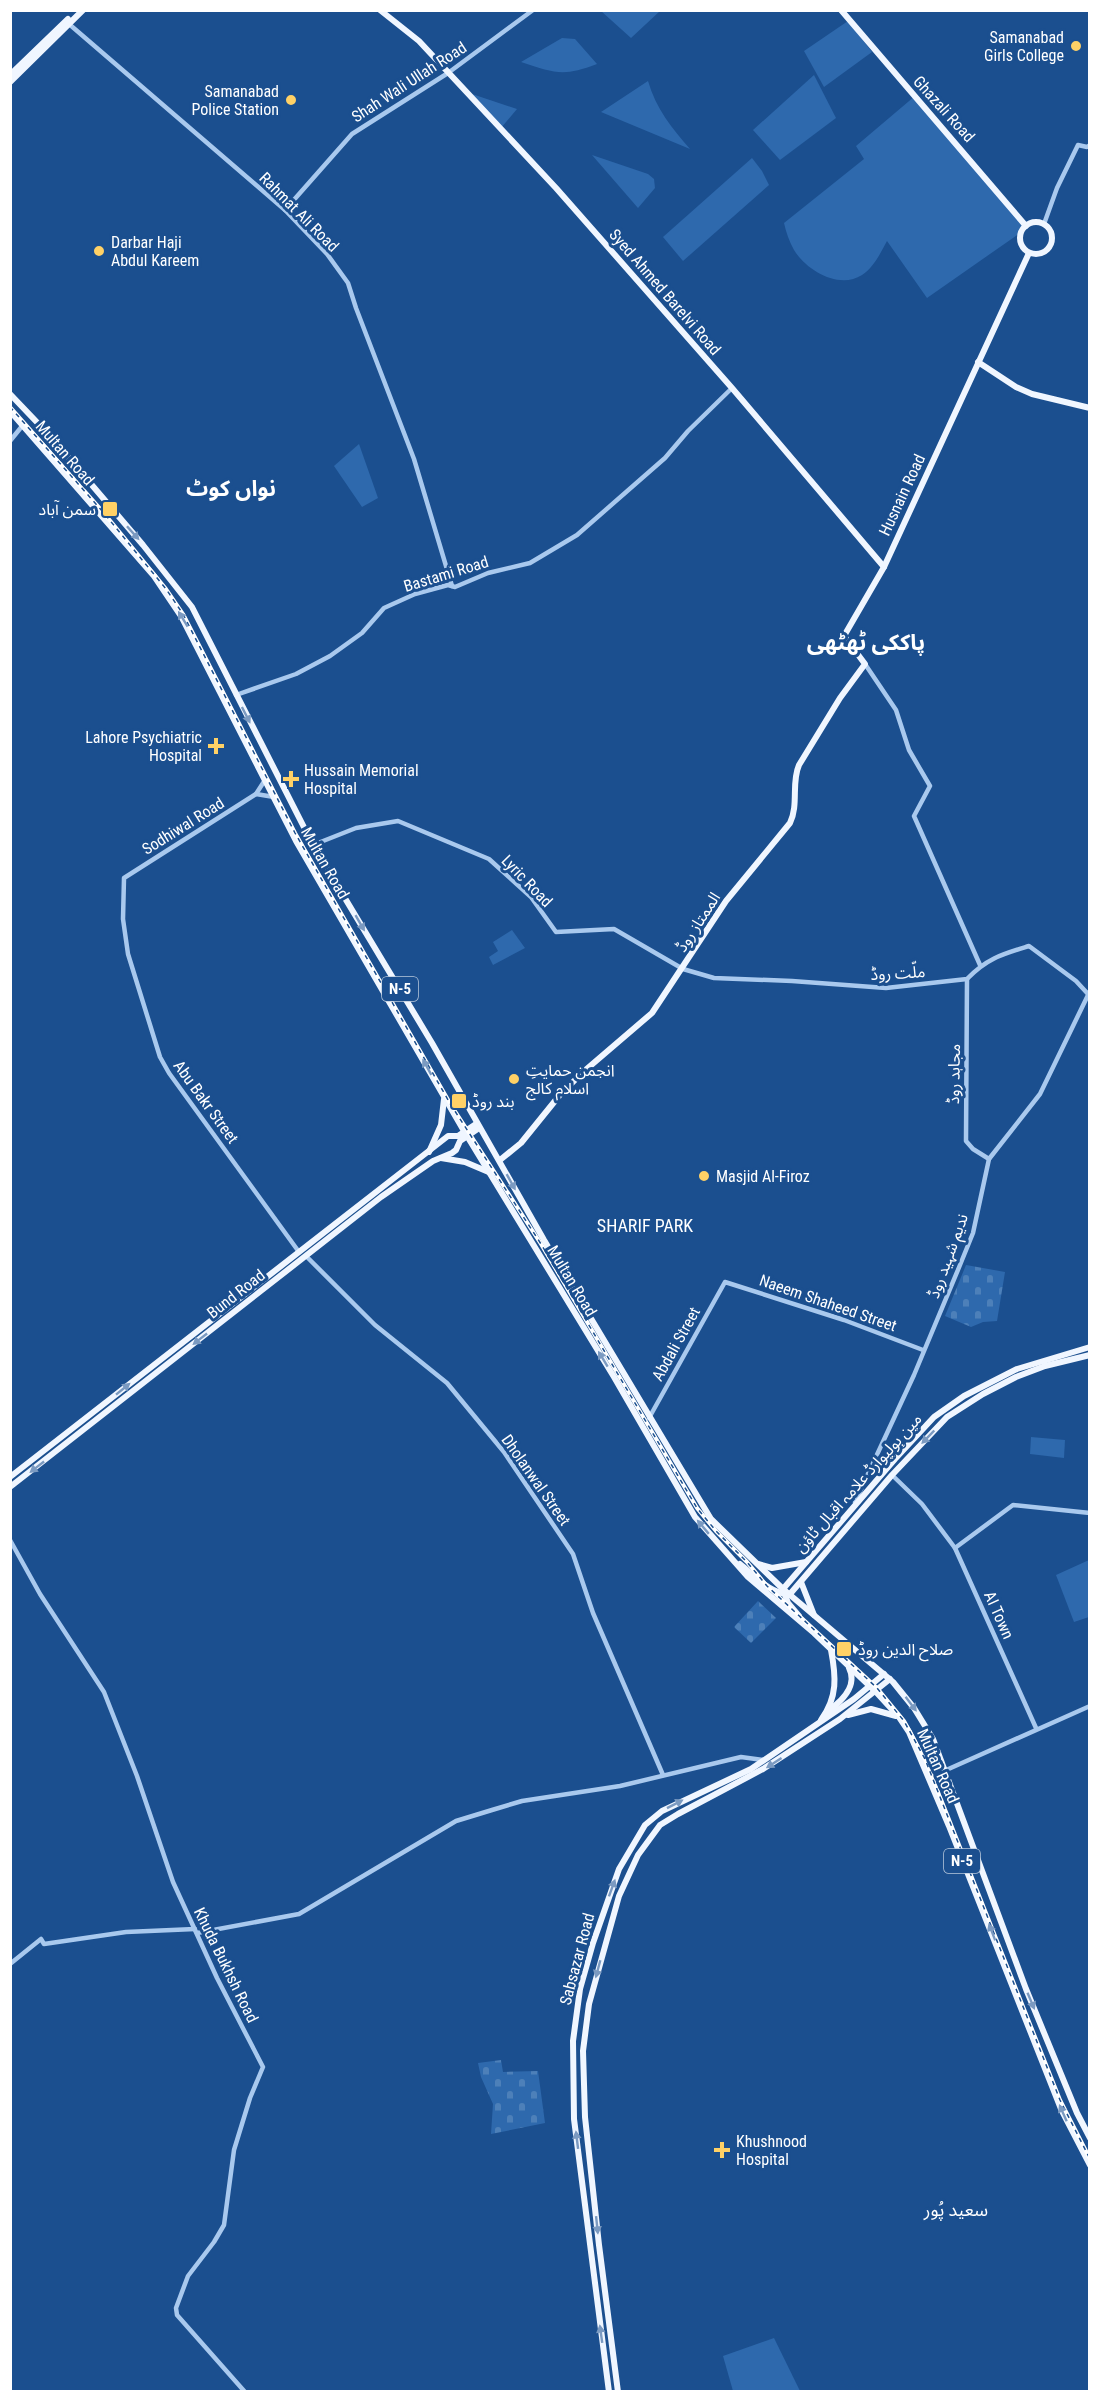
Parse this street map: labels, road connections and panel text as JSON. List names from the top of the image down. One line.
{"streets":{"main road":["Ghazali Road","Syed Ahmed Barelvi Road","Multan Road","Husnain Road","الممتاز روڈ","N-5","Bund Road","مین بولیوارڈ علامہ اقبال ٹاؤن","Sabsazar Road"],"street":["Shah Wali Ullah Road","Rahmat Ali Road","Bastami Road","Sodhiwal Road","Lyric Road","ملّت روڈ","مجاہد روڈ","Abu Bakr Street","ندیم شہید روڈ","Naeem Shaheed Street","Abdali Street","Dholanwal Street","AI Town","Khuda Bukhsh Road"]},"crossings":[["Shah Wali Ullah Road","Rahmat Ali Road"],["Shah Wali Ullah Road","Syed Ahmed Barelvi Road"],["Ghazali Road","Husnain Road"],["Rahmat Ali Road","Bastami Road"],["Syed Ahmed Barelvi Road","Husnain Road"],["Syed Ahmed Barelvi Road","Bastami Road"],["Multan Road","Bastami Road"],["Multan Road","Sodhiwal Road"],["Multan Road","Lyric Road"],["Multan Road","الممتاز روڈ"],["Multan Road","Bund Road"],["Multan Road","Abdali Street"],["Multan Road","مین بولیوارڈ علامہ اقبال ٹاؤن"],["Multan Road","Sabsazar Road"],["Husnain Road","الممتاز روڈ"],["Sodhiwal Road","Abu Bakr Street"],["Lyric Road","الممتاز روڈ"],["Lyric Road","ملّت روڈ"],["الممتاز روڈ","ملّت روڈ"],["ملّت روڈ","مجاہد روڈ"],["مجاہد روڈ","ندیم شہید روڈ"],["Abu Bakr Street","Bund Road"],["ندیم شہید روڈ","Naeem Shaheed Street"],["ندیم شہید روڈ","مین بولیوارڈ علامہ اقبال ٹاؤن"],["Bund Road","Dholanwal Street"],["Naeem Shaheed Street","Abdali Street"],["مین بولیوارڈ علامہ اقبال ٹاؤن","AI Town"]],"districts":["نواں کوٹ","پاککی ٹھٹھی","SHARIF PARK","سعید پُور"],"places":{"other":["Samanabad Girls College","Samanabad Police Station","Darbar Haji Abdul Kareem","انجمن حمایتِ اسلام کالج","Masjid Al-Firoz"],"transit":["سمن آباد","بند روڈ","صلاح الدین روڈ"],"health":["Lahore Psychiatric Hospital","Hussain Memorial Hospital","Khushnood Hospital"]}}
